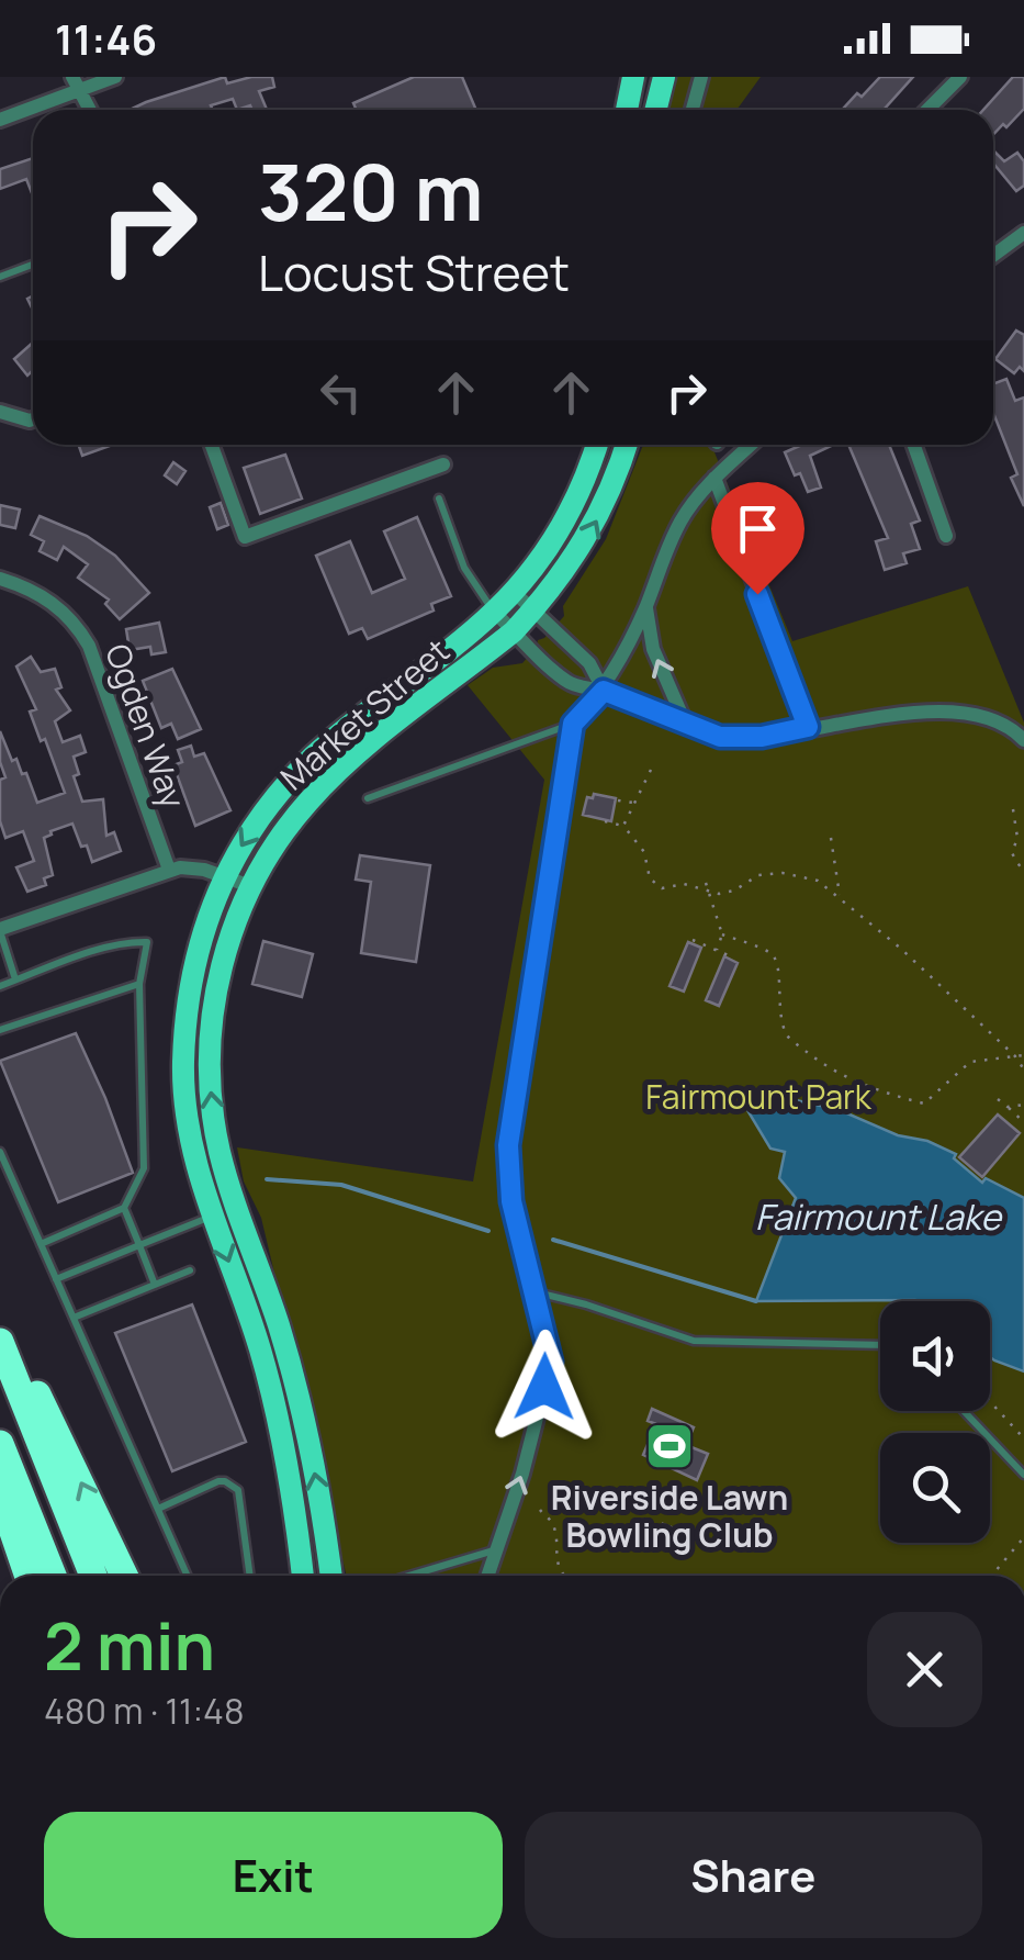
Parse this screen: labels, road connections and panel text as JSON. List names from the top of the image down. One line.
{"streets":{"main road":["Market Street"],"street":["Ogden Way"]},"water":["Fairmount Lake"],"parks":["Fairmount Park"],"places":{"sports":["Riverside Lawn Bowling Club"]},"page":{"status":"11:46","turn":["320 m","Locust Street"],"heading":["2 min","480 m · 11:48"],"buttons":["Exit","Share"]}}
